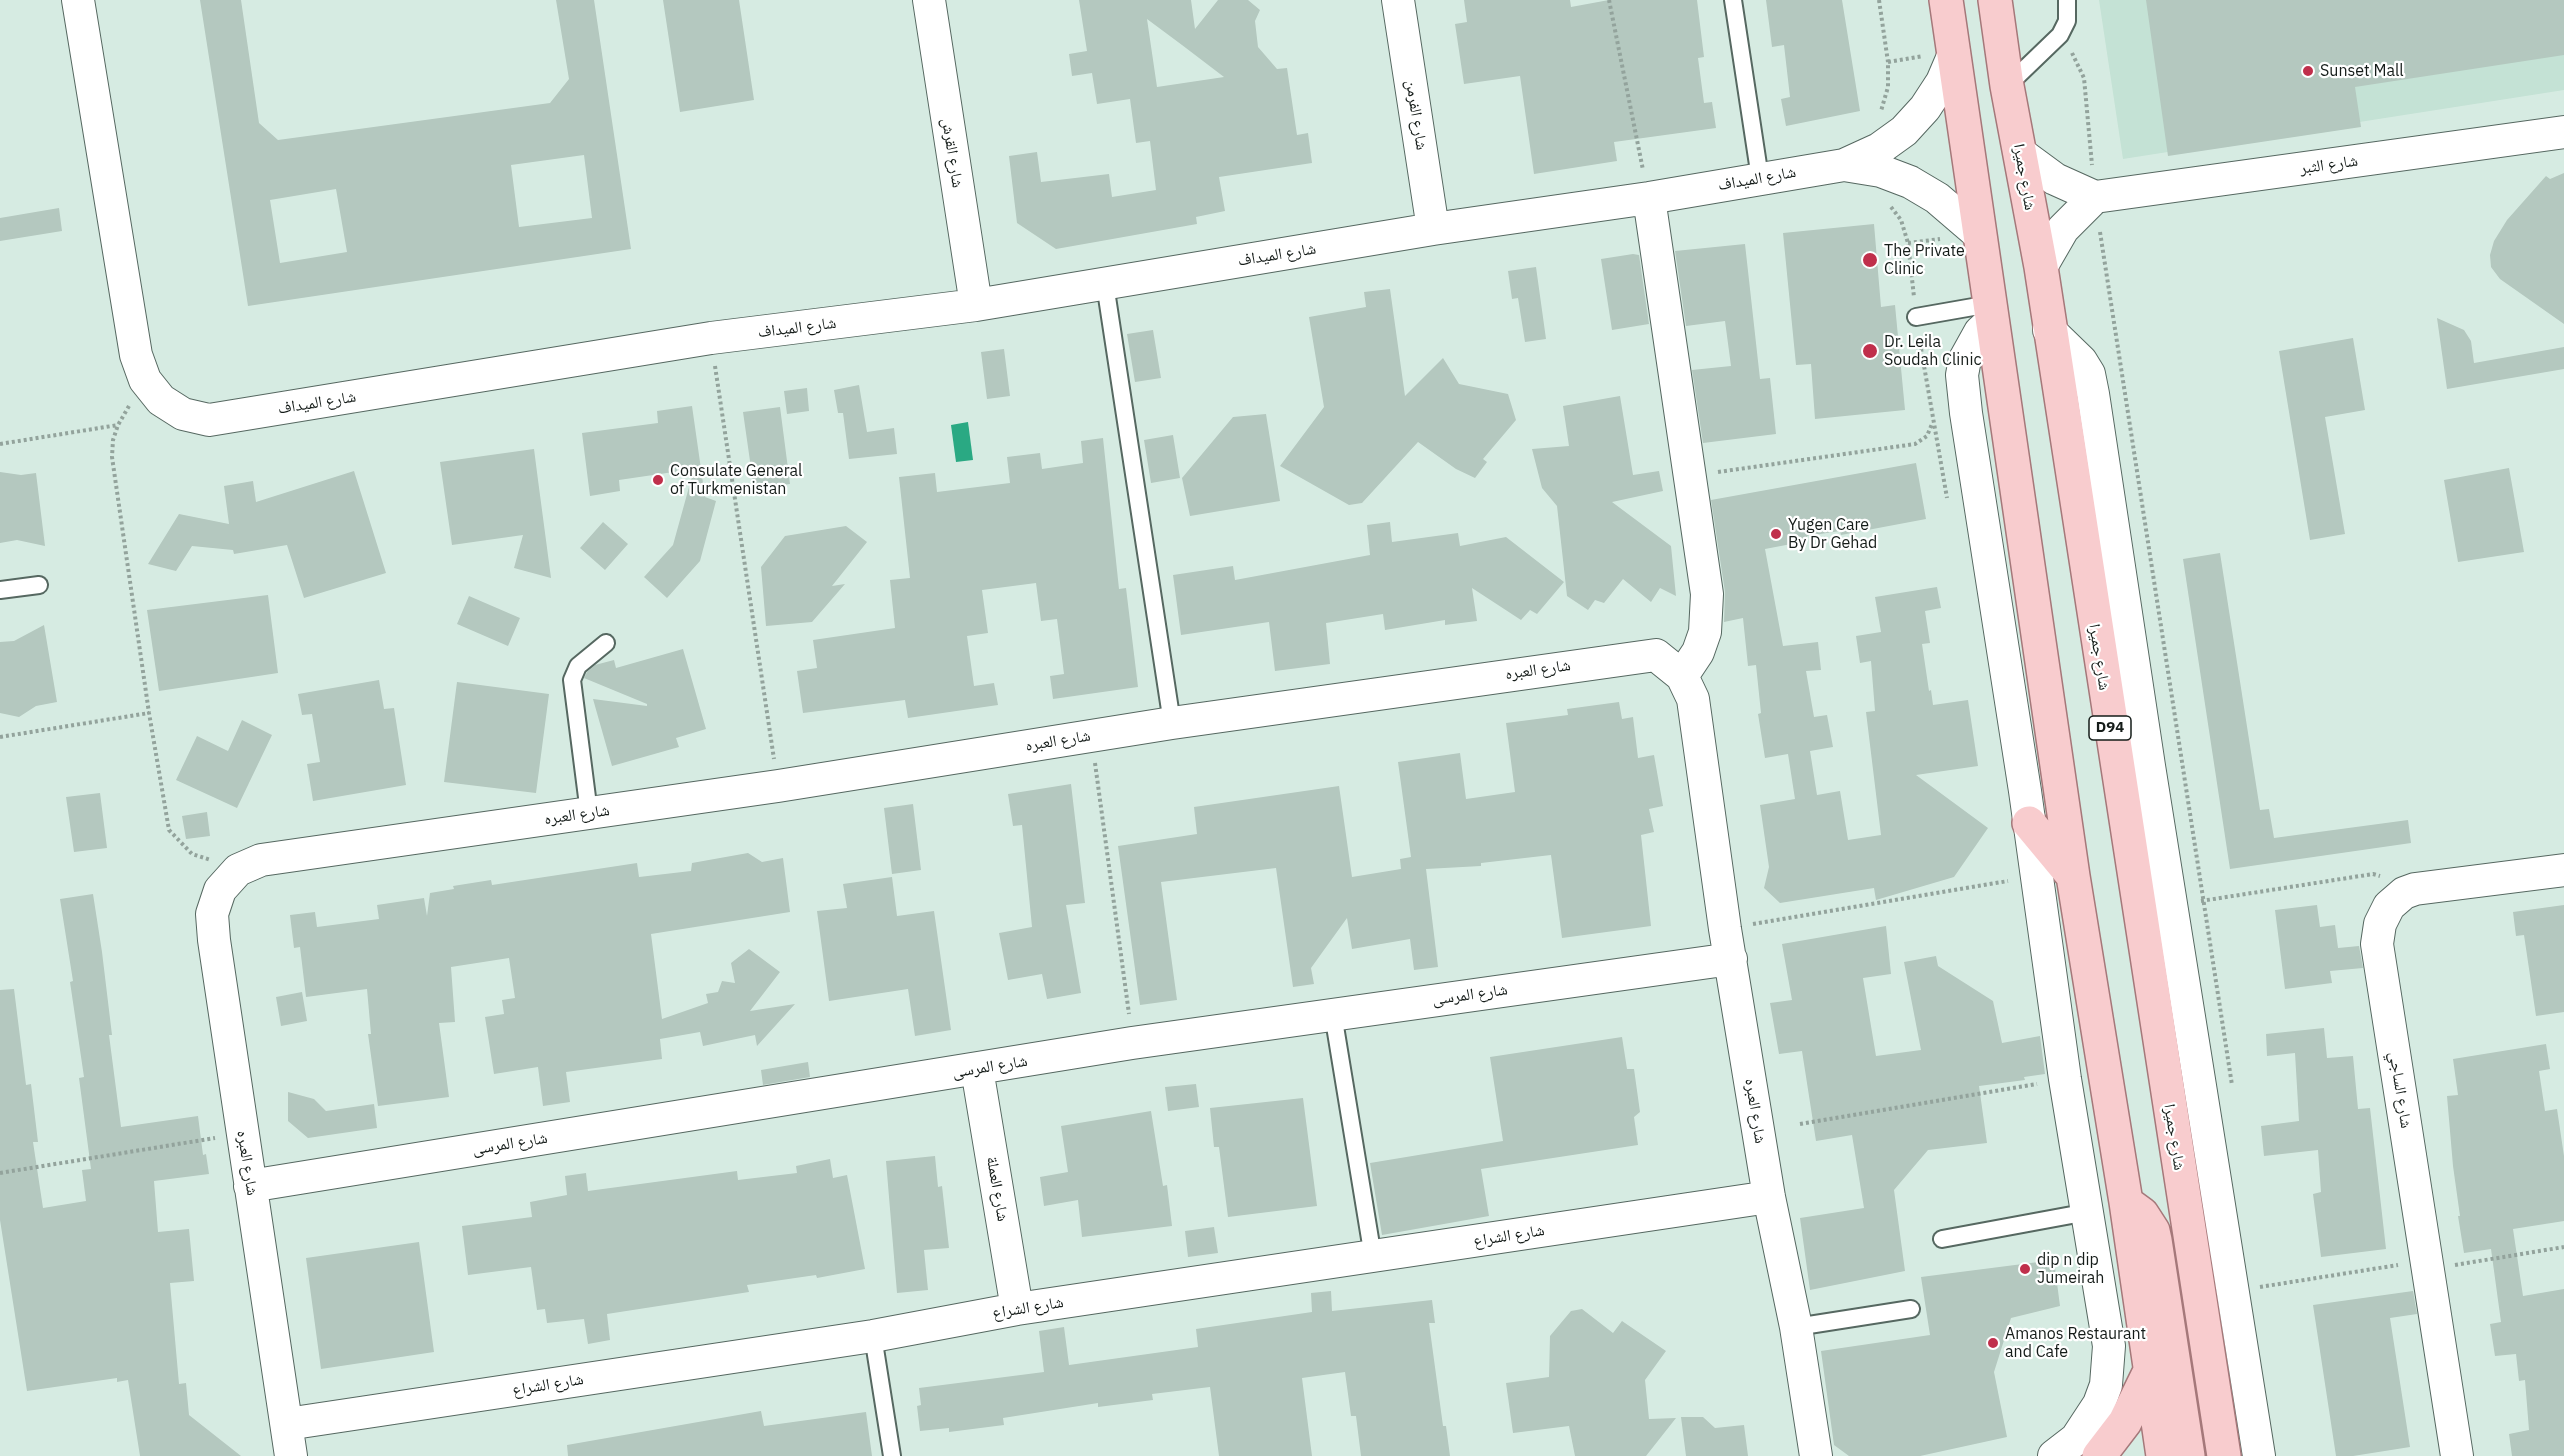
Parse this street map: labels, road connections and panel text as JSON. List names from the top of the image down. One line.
{"streets":{"main road":["شارع جميرا","D94"],"street":["شارع الفرمن","شارع القرش","شارع الثبر","شارع الميداف","شارع العبره","شارع المرسى","شارع الساجي","شارع العملة","شارع الشراع"]},"crossings":[["شارع الفرمن","شارع الميداف"],["شارع القرش","شارع الميداف"],["شارع العبره","شارع المرسى"],["شارع العبره","شارع الشراع"],["شارع المرسى","شارع العملة"],["شارع العملة","شارع الشراع"]],"places":["Sunset Mall","The Private Clinic","Dr. Leila Soudah Clinic","Consulate General of Turkmenistan","Yugen Care By Dr Gehad","dip n dip Jumeirah","Amanos Restaurant and Cafe"]}
